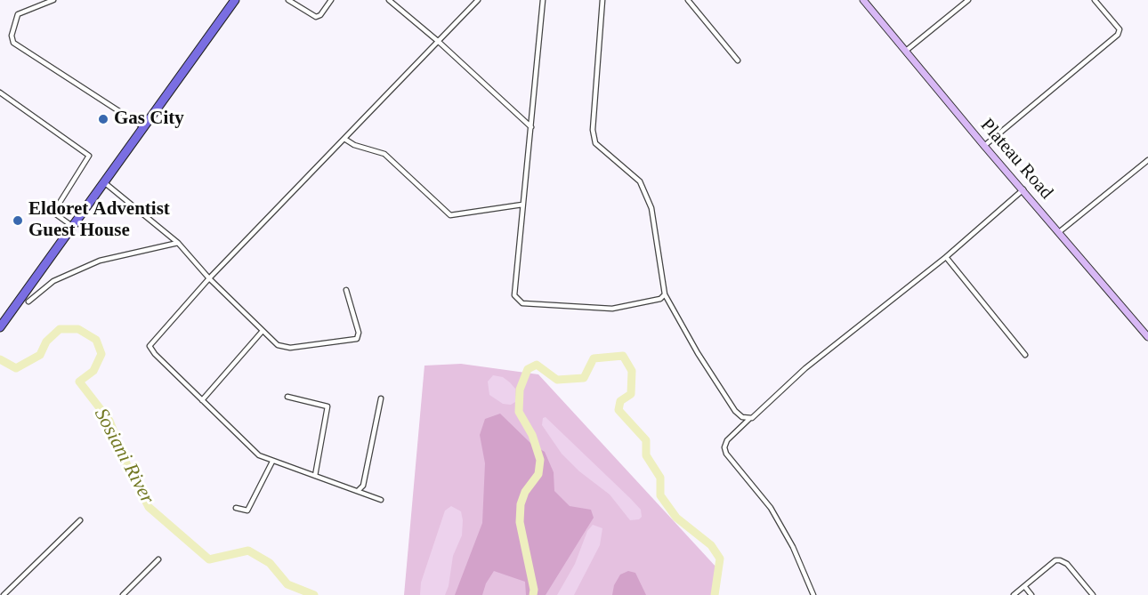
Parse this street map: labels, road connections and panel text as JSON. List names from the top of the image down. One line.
{"streets":{"street":["Plateau Road"]},"water":["Sosiani River"],"places":["Gas City","Eldoret Adventist Guest House"]}
